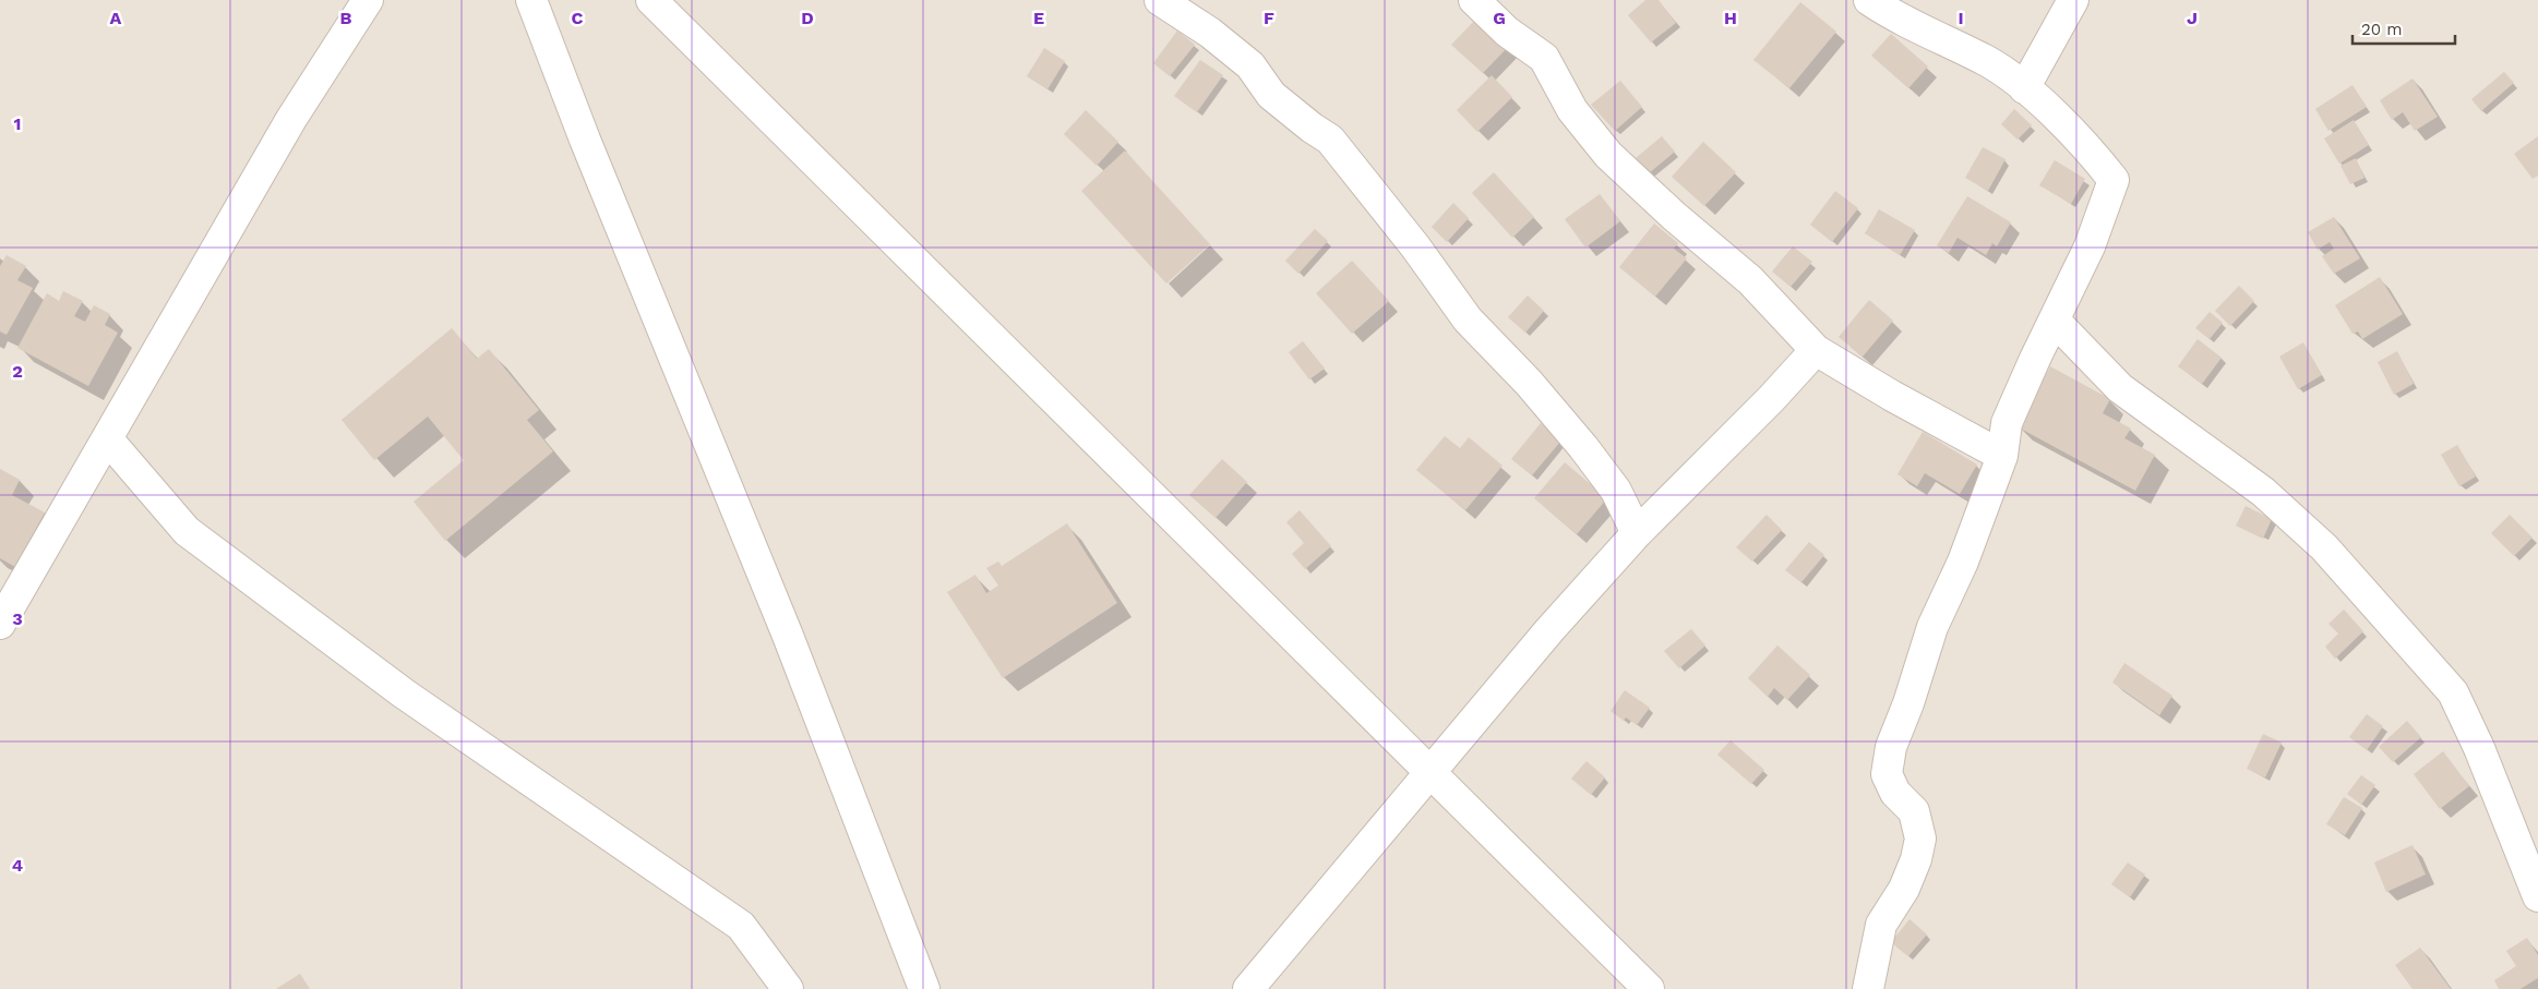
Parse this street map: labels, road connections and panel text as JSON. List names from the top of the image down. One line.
{"scale_bar":"20 m","grid":{"columns":["A","B","C","D","E","F","G","H","I","J"],"rows":["1","2","3","4"]}}
